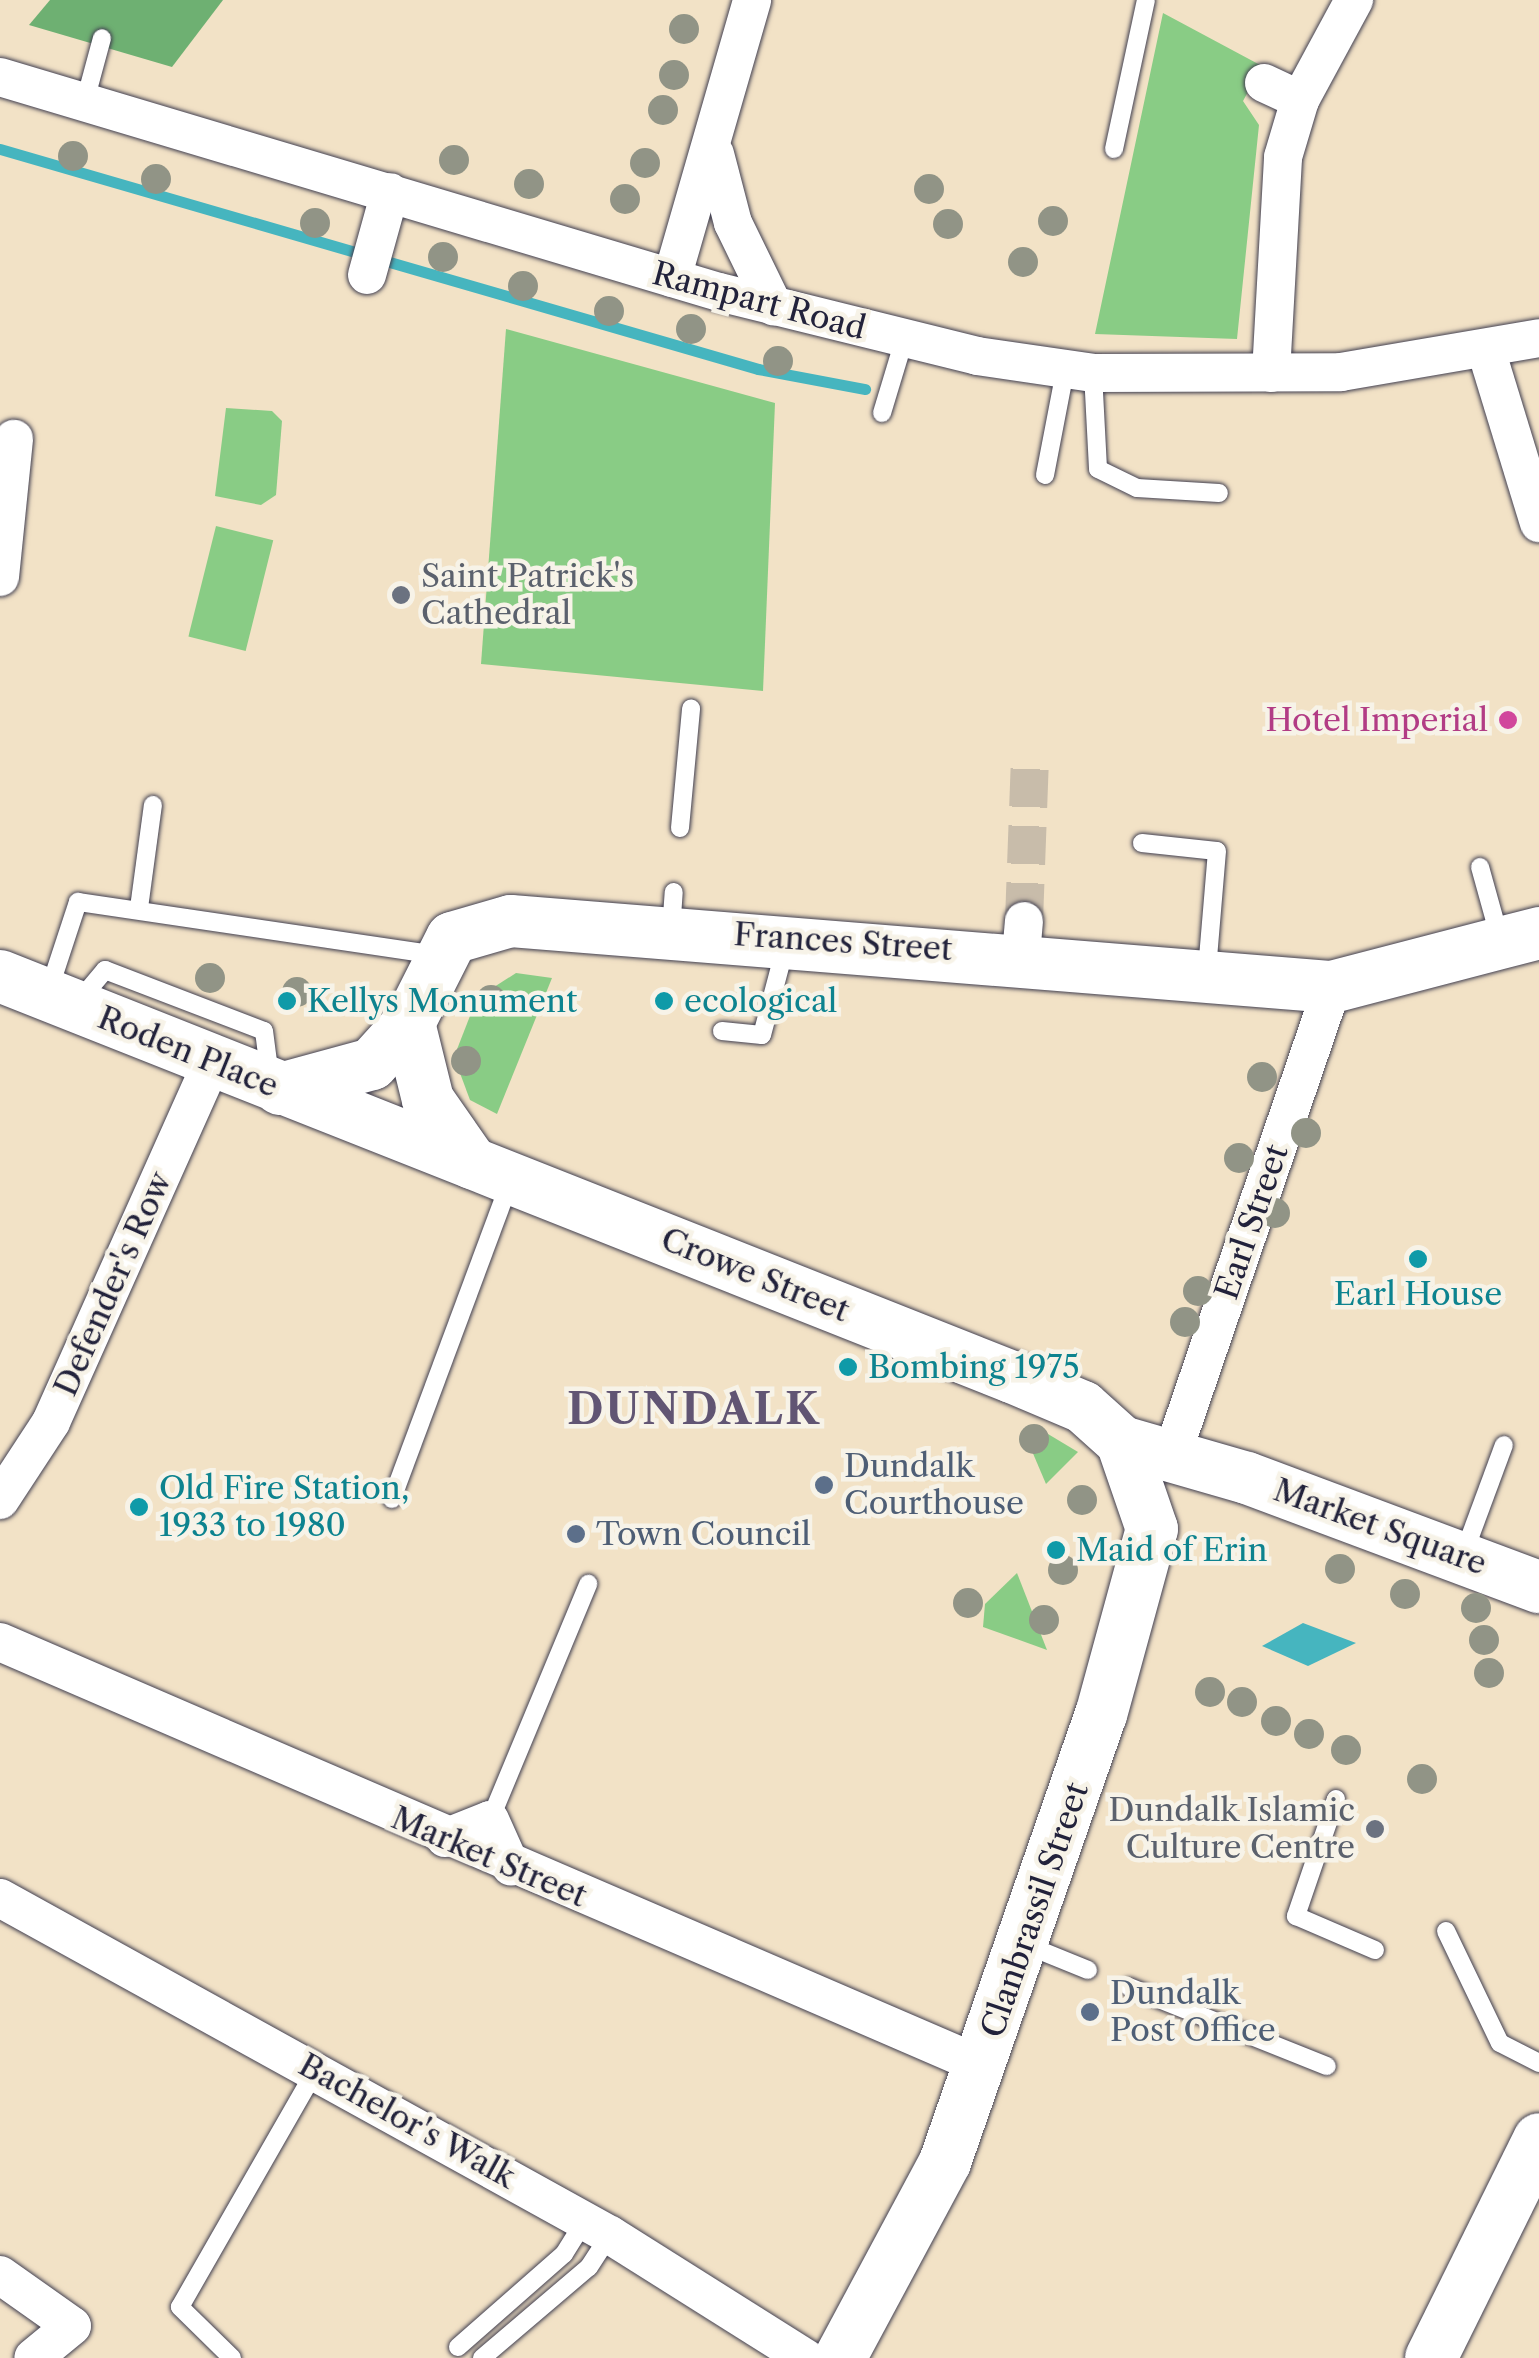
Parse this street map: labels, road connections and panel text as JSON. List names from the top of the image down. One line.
{"streets":{"main road":["Frances Street","Roden Place","Crowe Street","Market Square","Clanbrassil Street"],"street":["Rampart Road","Earl Street","Defender's Row","Market Street","Bachelor's Walk"]},"crossings":[["Frances Street","Earl Street"],["Roden Place","Crowe Street"],["Roden Place","Defender's Row"],["Earl Street","Market Square"],["Crowe Street","Market Square"],["Market Street","Clanbrassil Street"]],"districts":["DUNDALK"],"places":["Saint Patrick's Cathedral","Hotel Imperial","Kellys Monument","ecological","Earl House","Bombing 1975","Dundalk Courthouse","Old Fire Station, 1933 to 1980","Town Council","Maid of Erin","Dundalk Islamic Culture Centre","Dundalk Post Office"]}
